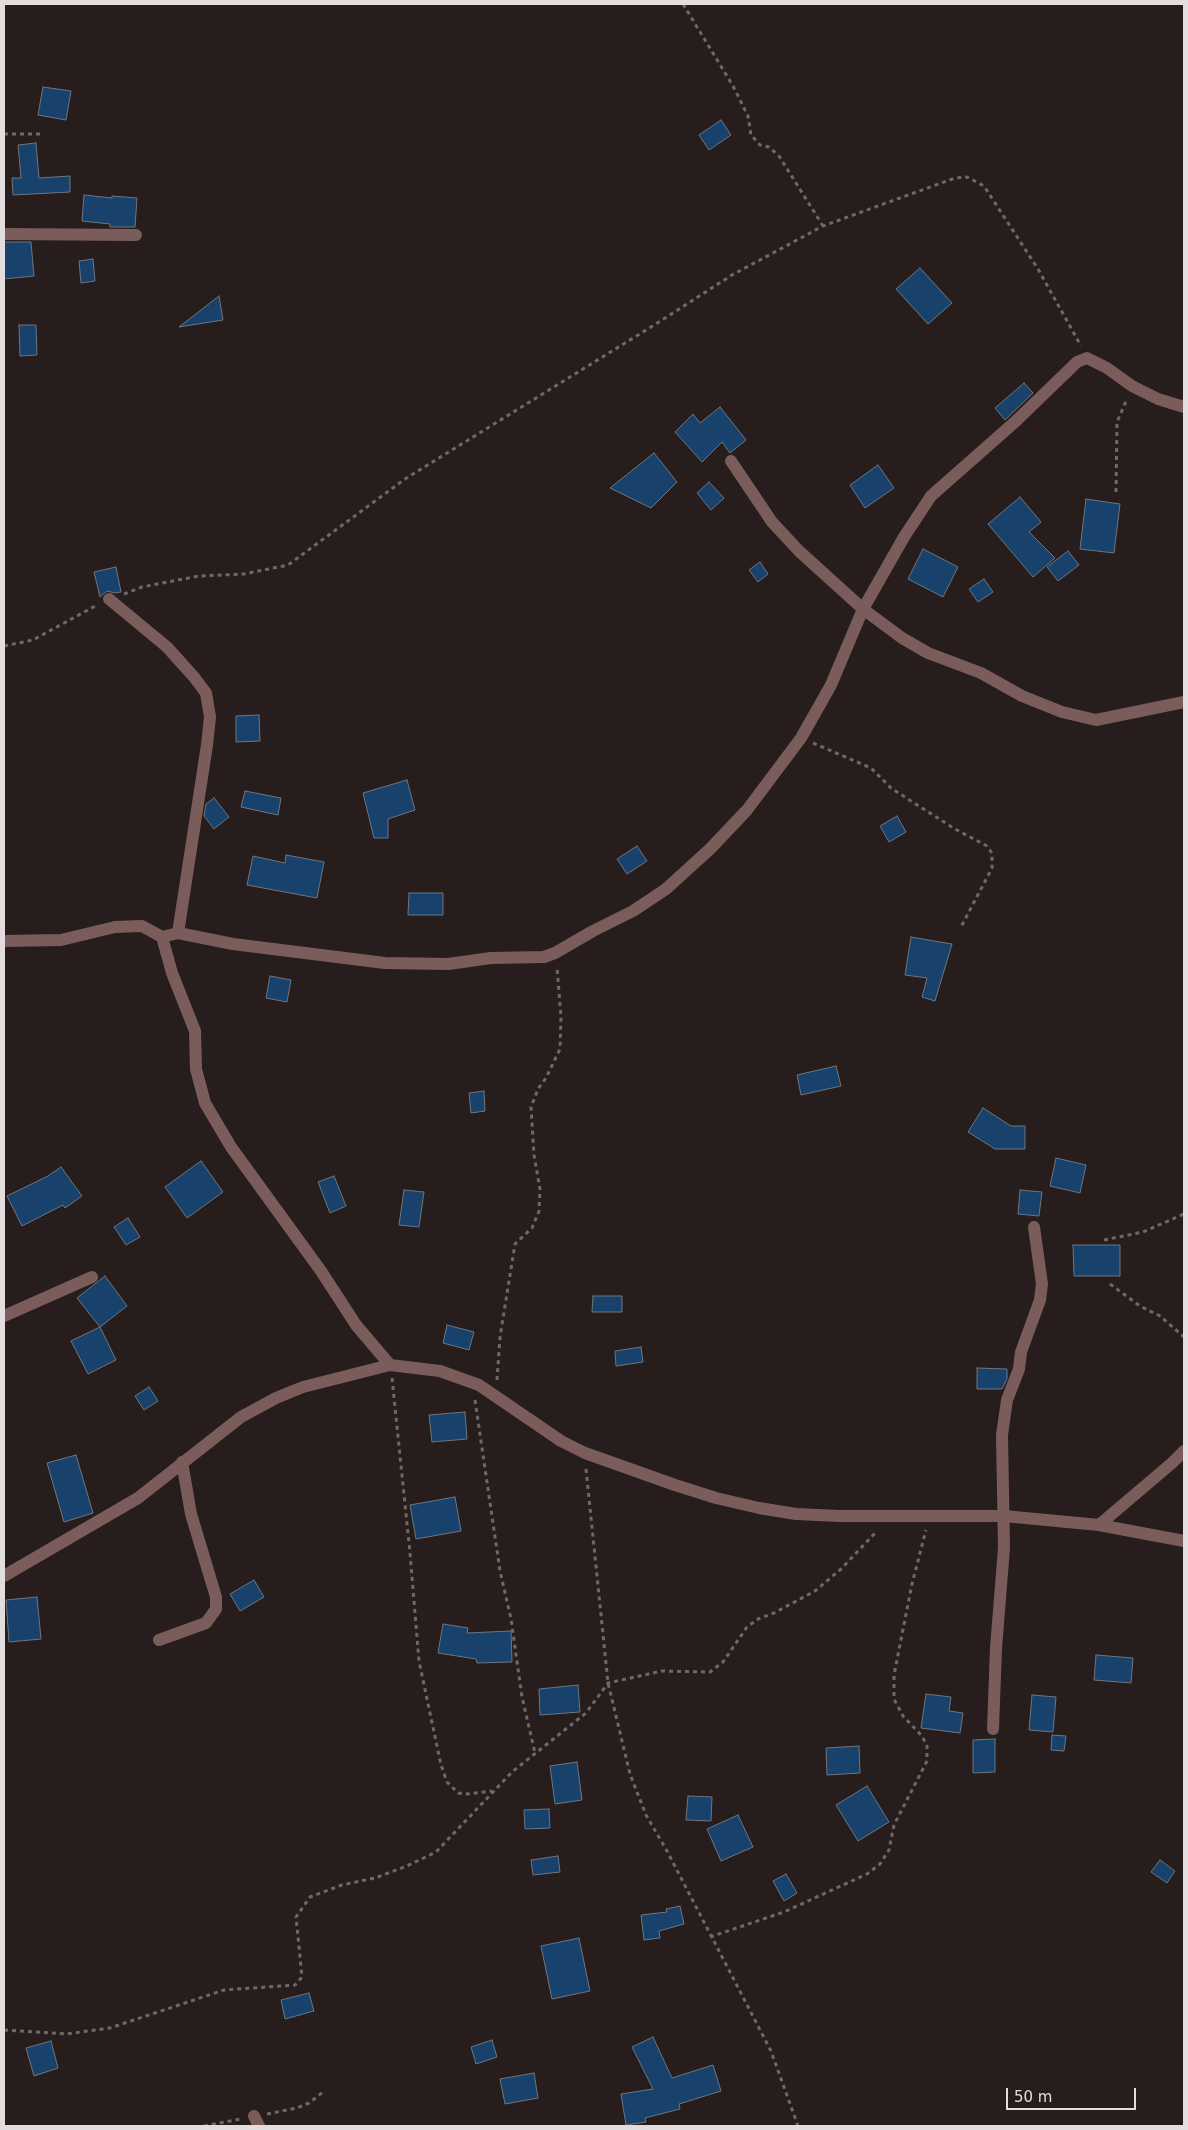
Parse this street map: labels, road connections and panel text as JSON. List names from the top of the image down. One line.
{"scale_bar":"50 m"}
